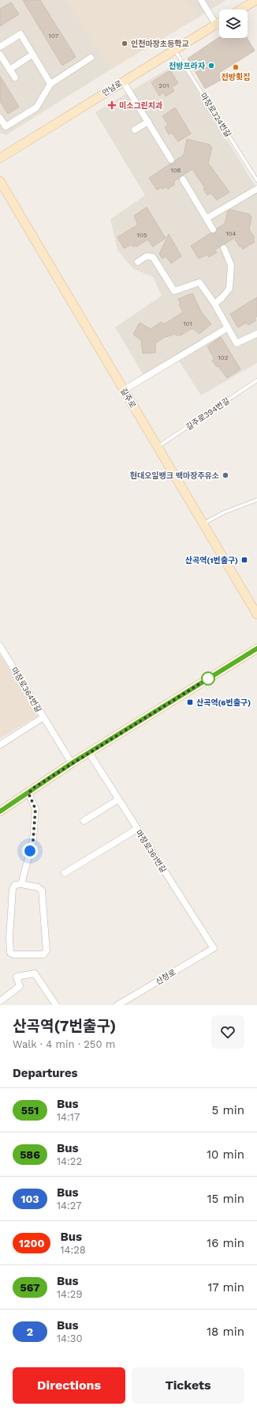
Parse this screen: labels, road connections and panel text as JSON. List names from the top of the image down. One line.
{"streets":{"main road":["안남로","길주로"],"street":["마장로364번길","마장로361번길","산청로"],"lane":["마장로324번길","길주로394번길"]},"crossings":[["안남로","마장로324번길"],["길주로","길주로394번길"],["마장로361번길","산청로"]],"places":{"other":["인천마장초등학교","전방프라자","전방횟집","현대오일뱅크 백마장주유소"],"health":["미소그린치과"],"transit":["산곡역(1번출구)","산곡역(6번출구)"]},"lines":["bus line 551"],"house_numbers":["107","201","106","104","105","101","102"],"page":{"heading":[["산곡역(7번출구)","Walk · 4 min · 250 m"],"Departures"],"list":[{"mark":"551","name":"Bus","note":"14:17","value":"5 min"},{"mark":"586","name":"Bus","note":"14:22","value":"10 min"},{"mark":"103","name":"Bus","note":"14:27","value":"15 min"},{"mark":"1200","name":"Bus","note":"14:28","value":"16 min"},{"mark":"567","name":"Bus","note":"14:29","value":"17 min"},{"mark":"2","name":"Bus","note":"14:30","value":"18 min"}],"buttons":["Directions","Tickets"]}}
